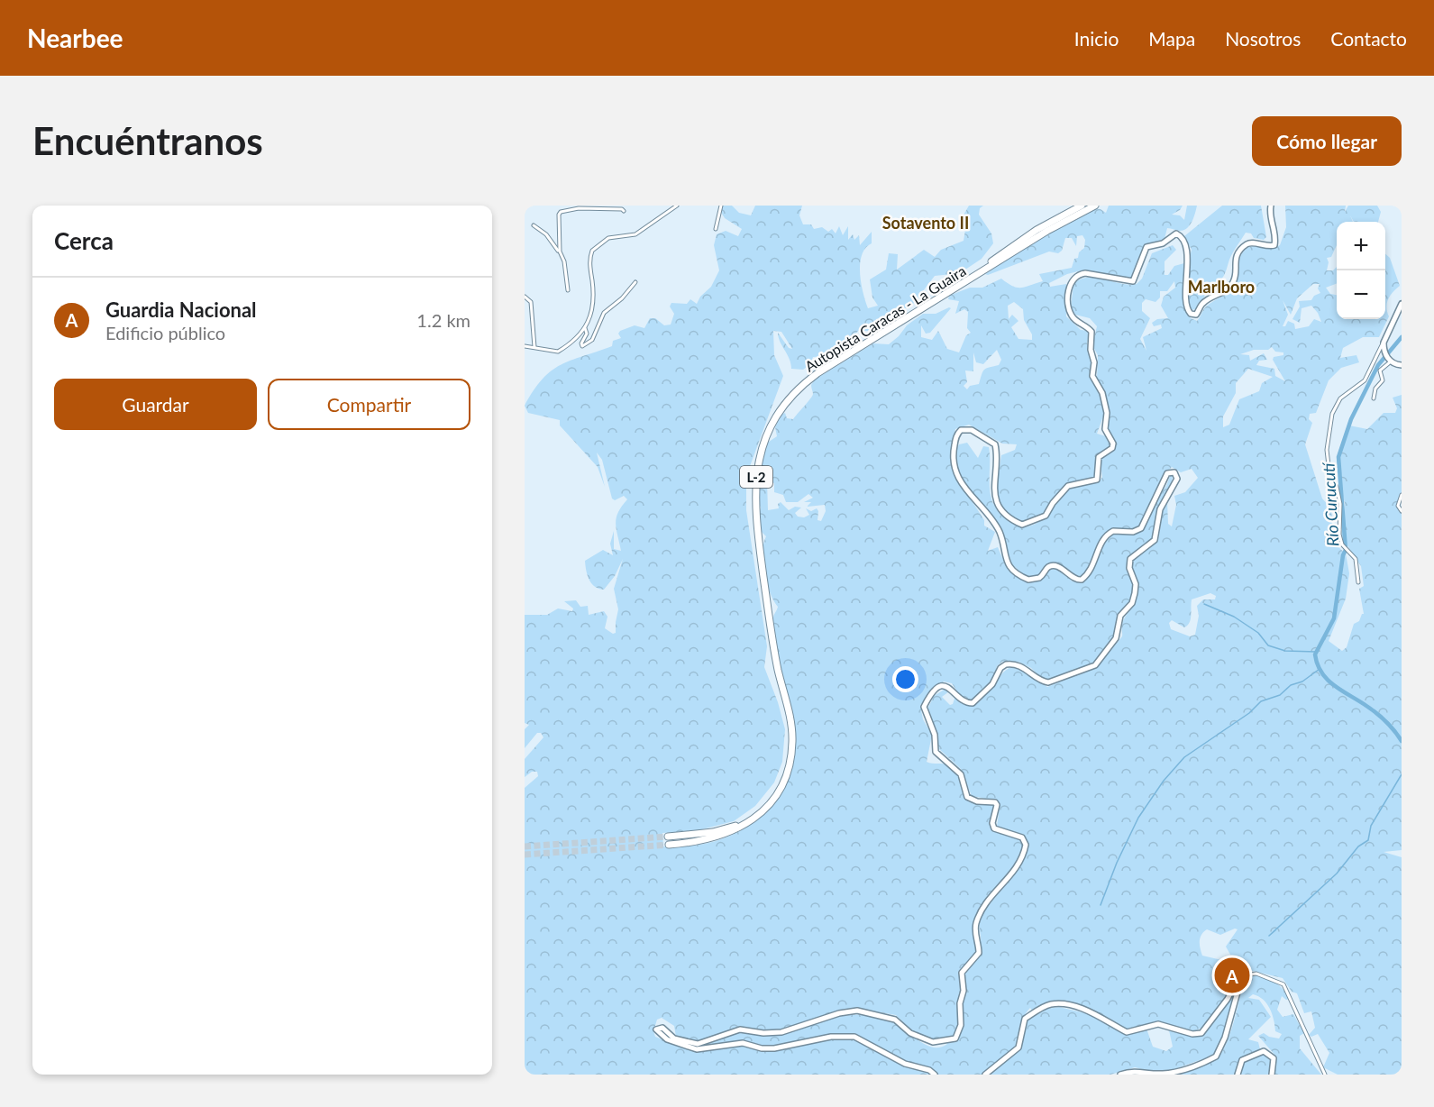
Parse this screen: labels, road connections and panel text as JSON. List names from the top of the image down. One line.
{"streets":{"highway":["Autopista Caracas - La Guaira","L-2"]},"districts":["Sotavento II","Marlboro"],"water":["Río Curucutí"],"page":{"header":"Nearbee","nav":["Inicio","Mapa","Nosotros","Contacto"],"buttons":["Cómo llegar",["Guardar","Compartir"]],"title":"Encuéntranos","heading":"Cerca","map_buttons":["+","−"],"list":[{"mark":"A","name":"Guardia Nacional","note":"Edificio público","value":"1.2 km"}],"pins":"A"}}
